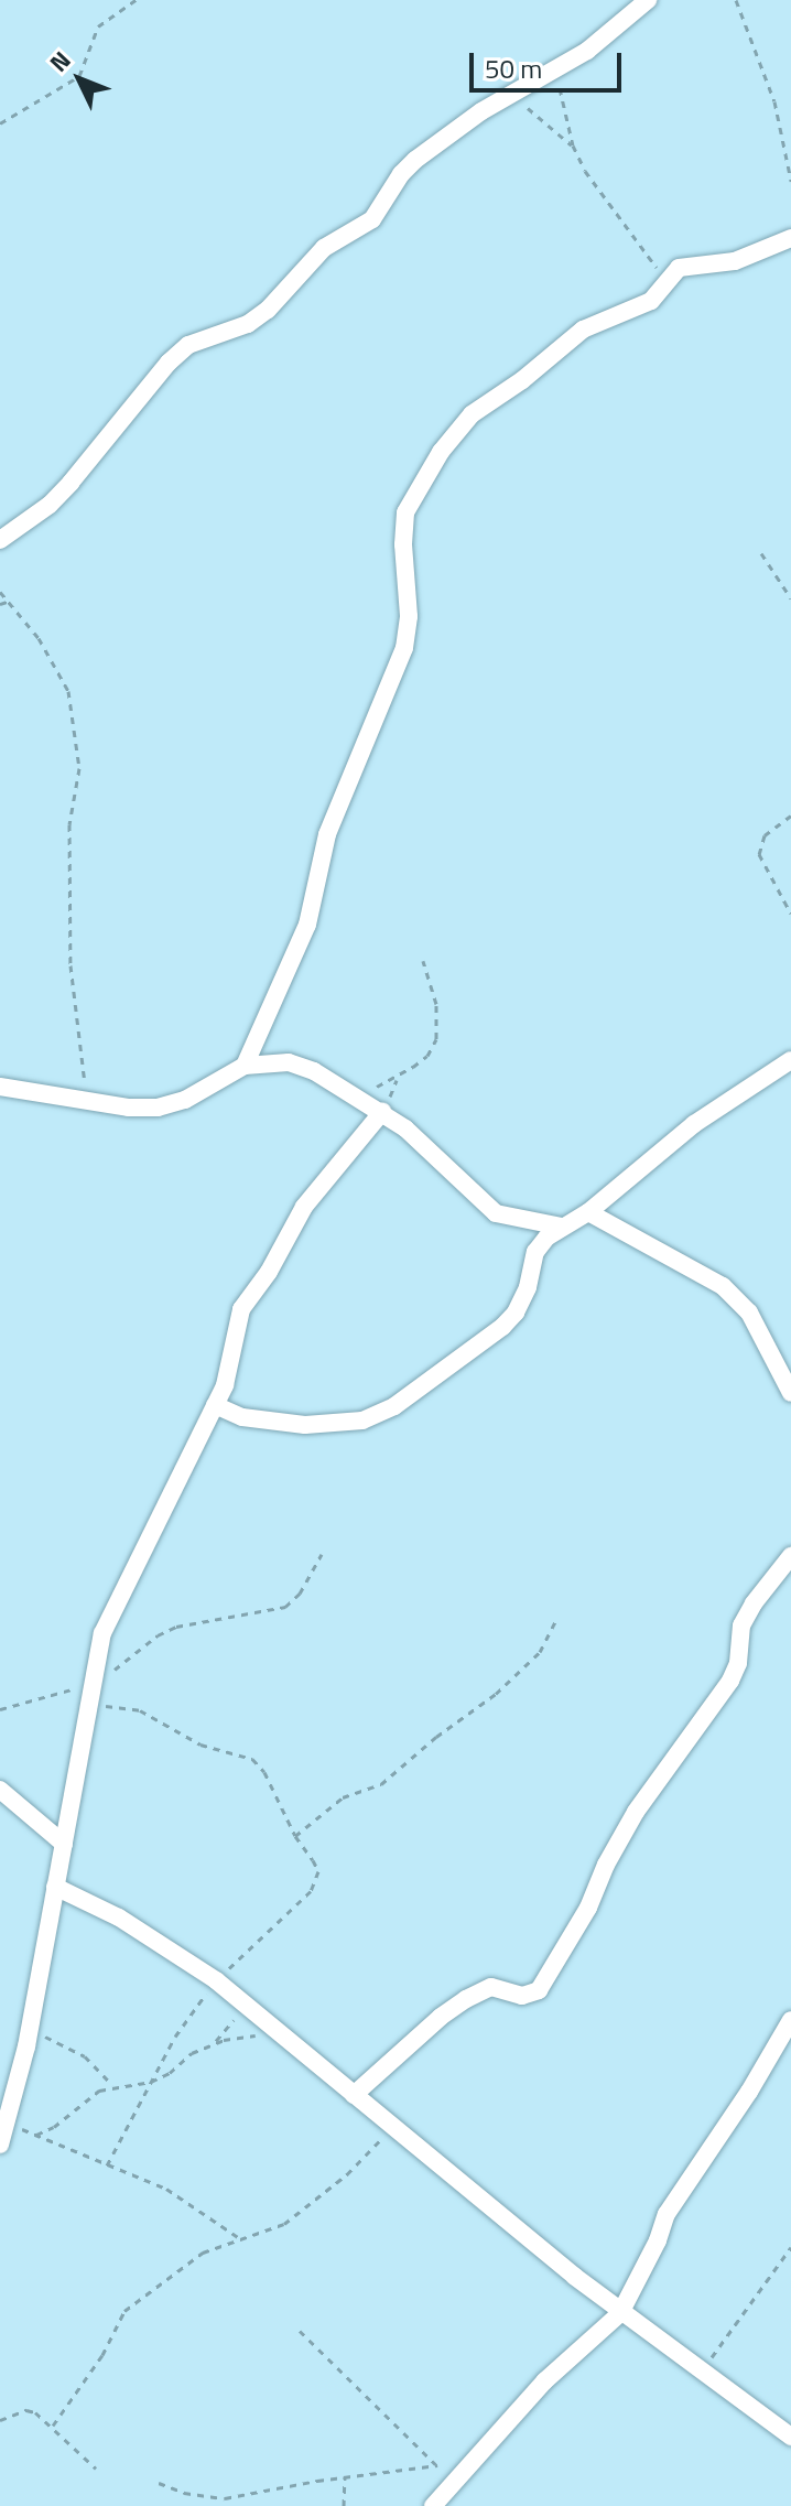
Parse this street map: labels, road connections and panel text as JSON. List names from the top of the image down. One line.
{"scale_bar":"50 m","north":"top left"}
